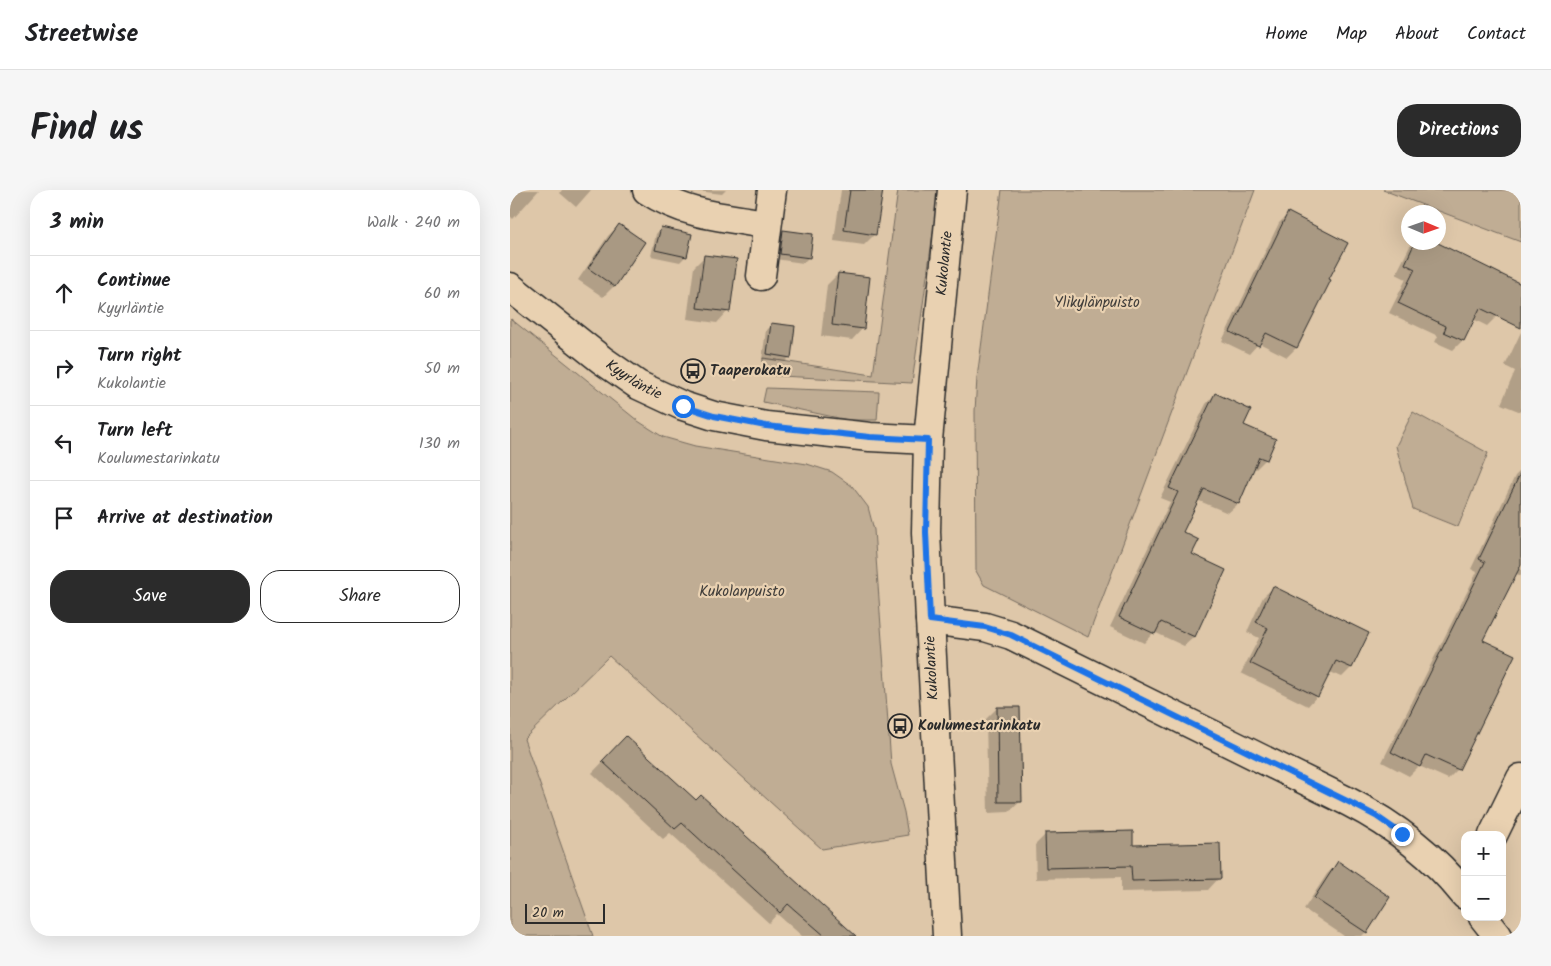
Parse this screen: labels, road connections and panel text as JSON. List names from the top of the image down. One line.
{"streets":{"street":["Kukolantie","Kyyrläntie"]},"crossings":[["Kukolantie","Kyyrläntie"]],"parks":["Ylikylänpuisto","Kukolanpuisto"],"places":{"bus stop":["Taaperokatu","Koulumestarinkatu"]},"scale_bar":"20 m","north":"right","page":{"header":"Streetwise","nav":["Home","Map","About","Contact"],"title":"Find us","buttons":["Directions",["Save","Share"]],"heading":["3 min","Walk · 240 m"],"list":[["Continue","Kyyrläntie","60 m"],["Turn right","Kukolantie","50 m"],["Turn left","Koulumestarinkatu","130 m"],"Arrive at destination"],"map_buttons":["+","−"],"scale":"20 m"}}
